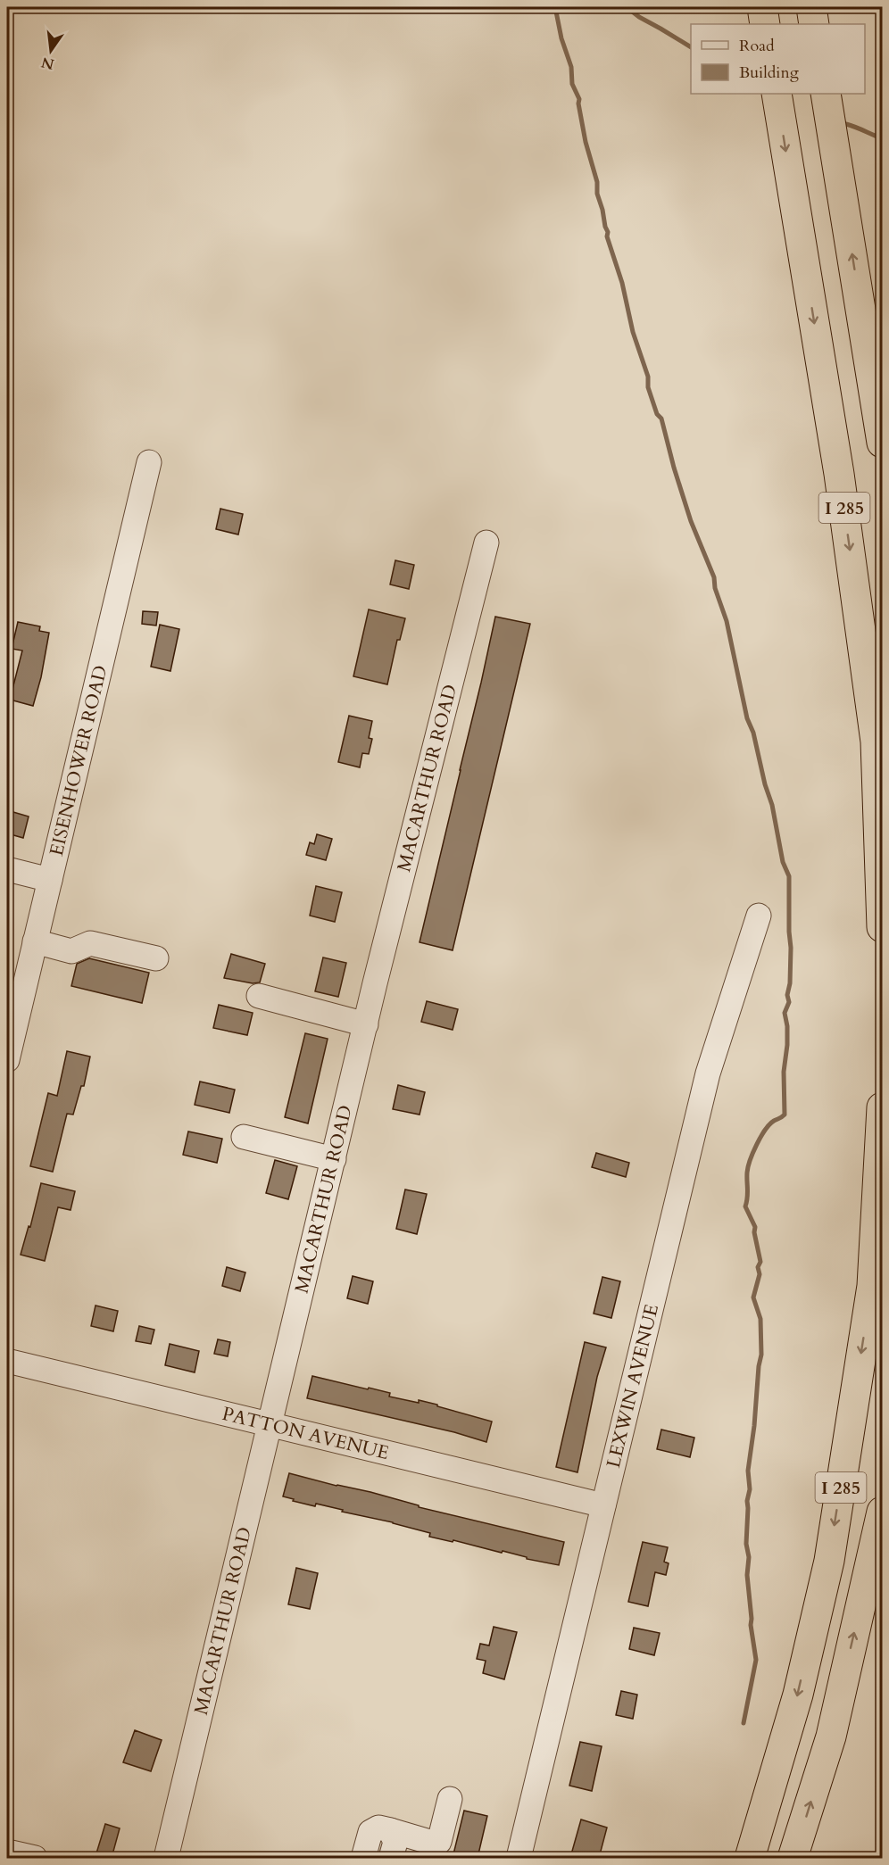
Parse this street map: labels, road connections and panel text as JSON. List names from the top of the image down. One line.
{"streets":{"highway":["I 285"],"street":["EISENHOWER ROAD","MACARTHUR ROAD","LEXWIN AVENUE","PATTON AVENUE"]},"crossings":[["MACARTHUR ROAD","PATTON AVENUE"],["LEXWIN AVENUE","PATTON AVENUE"]],"legend":["Road","Building"],"north":"bottom"}
